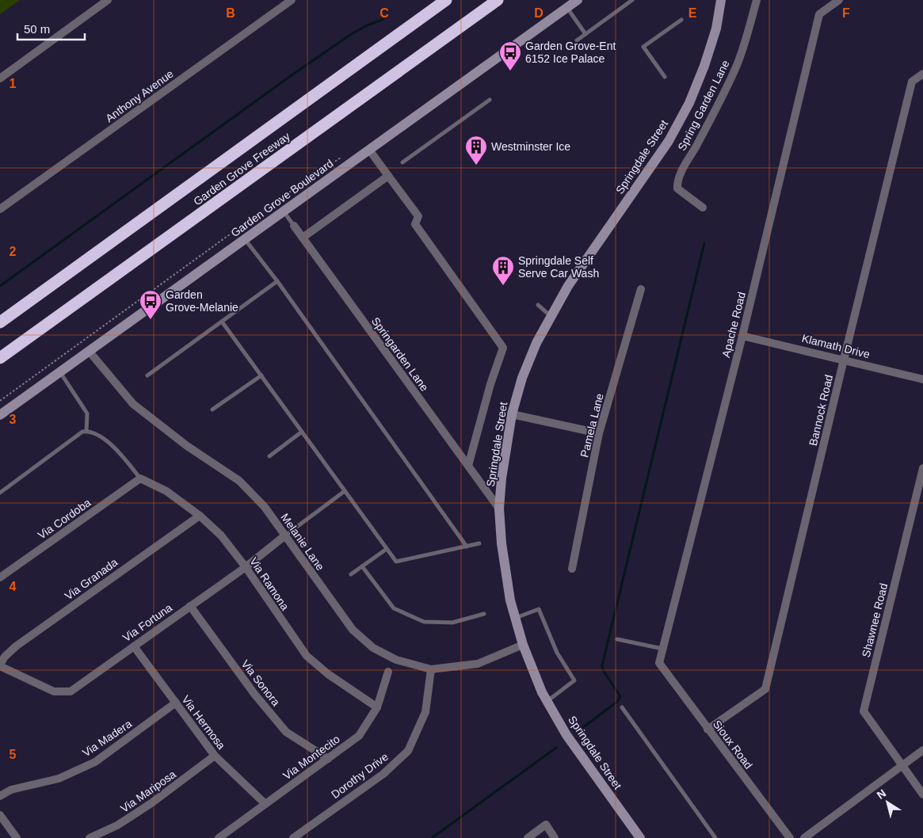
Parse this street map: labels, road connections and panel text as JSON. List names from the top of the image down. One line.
{"streets":{"highway":["Garden Grove Freeway"],"main road":["Springdale Street","Garden Grove Boulevard"],"street":["Anthony Avenue","Spring Garden Lane","Apache Road","Klamath Drive","Springarden Lane","Bannock Road","Pamela Lane","Via Cordoba","Melanie Lane","Via Granada","Via Ramona","Shawnee Road","Via Fortuna","Via Sonora","Via Hermosa","Via Madera","Sioux Road","Via Montecito","Dorothy Drive","Via Mariposa"]},"crossings":[["Springdale Street","Springarden Lane"],["Springdale Street","Melanie Lane"],["Garden Grove Boulevard","Springarden Lane"],["Garden Grove Boulevard","Melanie Lane"],["Apache Road","Klamath Drive"],["Apache Road","Sioux Road"],["Klamath Drive","Bannock Road"],["Bannock Road","Sioux Road"],["Via Cordoba","Via Ramona"],["Melanie Lane","Via Fortuna"],["Melanie Lane","Dorothy Drive"],["Via Granada","Via Ramona"],["Via Granada","Via Fortuna"],["Via Ramona","Via Fortuna"],["Via Ramona","Via Montecito"],["Via Fortuna","Via Sonora"],["Via Fortuna","Via Hermosa"],["Via Sonora","Via Montecito"],["Via Hermosa","Via Madera"],["Via Hermosa","Via Montecito"],["Via Hermosa","Via Mariposa"]],"places":{"bus stop":["Garden Grove-Ent 6152 Ice Palace","Garden Grove-Melanie"],"building":["Westminster Ice","Springdale Self Serve Car Wash"]},"scale_bar":"50 m","north":"top left","grid":{"columns":["B","C","D","E","F"],"rows":["1","2","3","4","5"]}}
